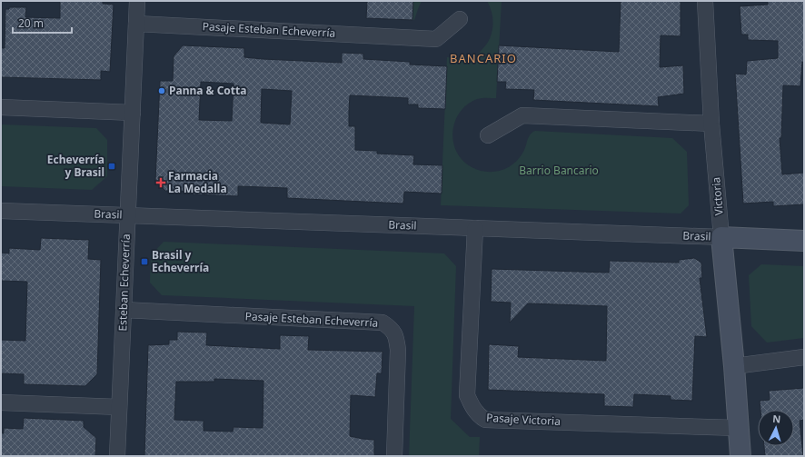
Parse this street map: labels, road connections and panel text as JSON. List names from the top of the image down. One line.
{"streets":{"street":["Pasaje Esteban Echeverría","Victoria","Brasil","Esteban Echeverría","Pasaje Victoria"]},"crossings":[["Pasaje Esteban Echeverría","Esteban Echeverría"],["Victoria","Brasil"],["Victoria","Pasaje Victoria"],["Brasil","Esteban Echeverría"],["Brasil","Pasaje Victoria"]],"districts":["BANCARIO"],"parks":["Barrio Bancario"],"places":{"other":["Panna & Cotta"],"transit":["Echeverría y Brasil","Brasil y Echeverría"],"health":["Farmacia La Medalla"]},"scale_bar":"20 m","north":"top"}
